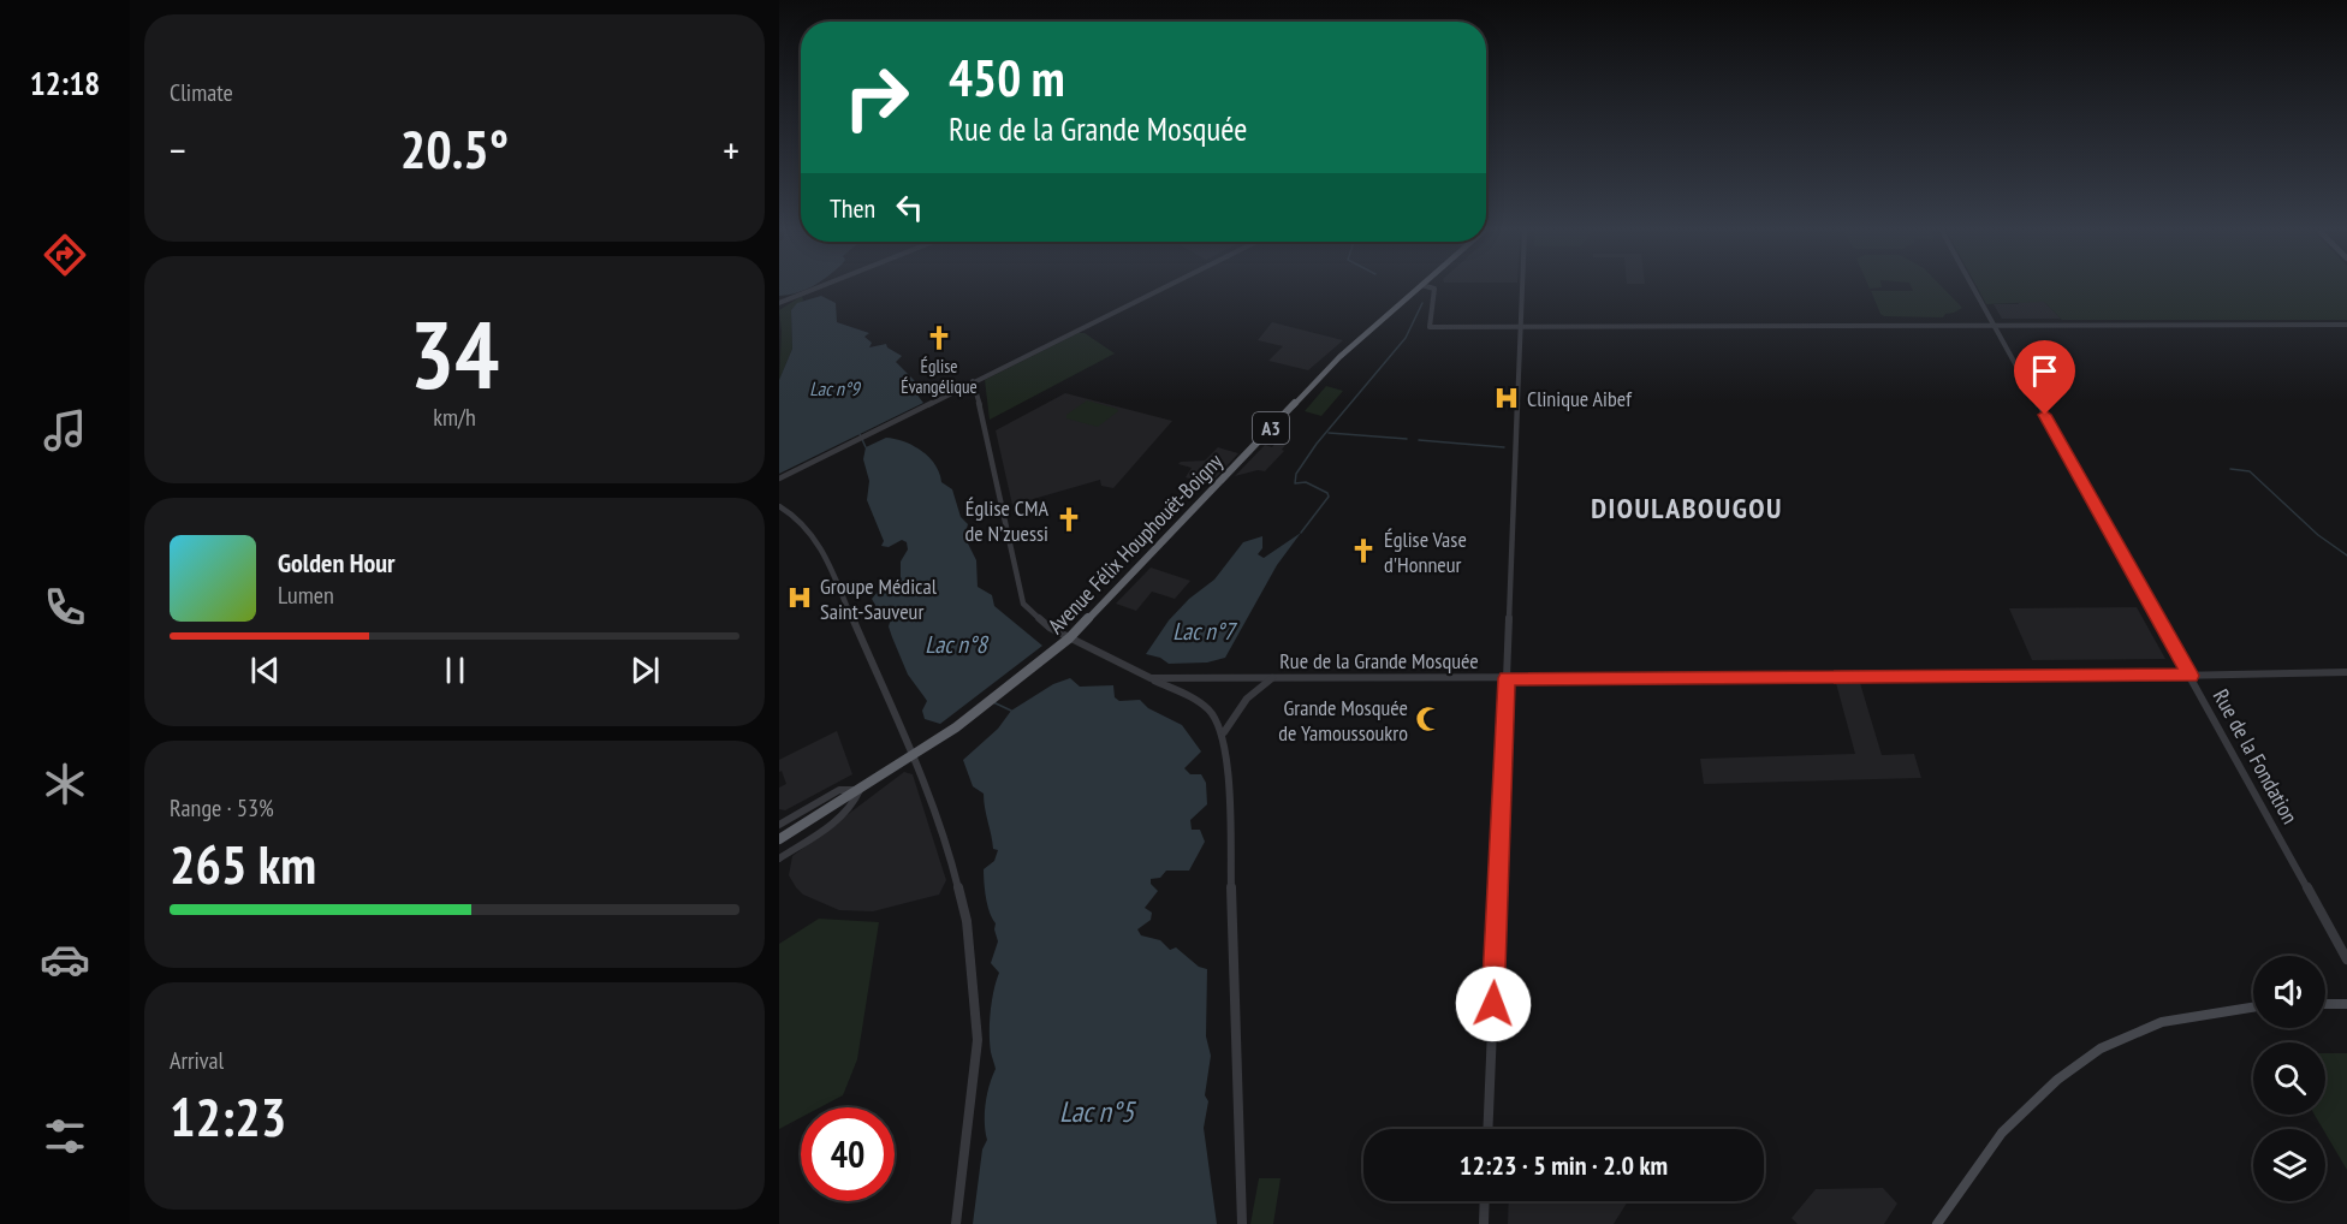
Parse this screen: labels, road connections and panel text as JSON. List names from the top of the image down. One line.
{"streets":{"highway":["A3","Avenue Félix Houphouët-Boigny"],"street":["Rue de la Grande Mosquée","Rue de la Fondation"]},"crossings":[["Avenue Félix Houphouët-Boigny","Rue de la Grande Mosquée"],["Rue de la Grande Mosquée","Rue de la Fondation"]],"districts":["DIOULABOUGOU"],"water":["Lac n°9","Lac n°7","Lac n°8","Lac n°5"],"places":{"church":["Église Évangélique","Église CMA de N’zuessi","Église Vase d'Honneur"],"hospital":["Clinique Aibef","Groupe Médical Saint-Sauveur"],"mosque":["Grande Mosquée de Yamoussoukro"]},"page":{"tabs":"12:18","tile":["Climate",["34","km/h"],["Range · 53%","265 km"],["Arrival","12:23"]],"turn":["450 m","Rue de la Grande Mosquée"],"heat":["−","20.5°","+"],"then":"Then","song":["Golden Hour","Lumen"],"limit":"40","trip":"12:23 · 5 min · 2.0 km"}}
